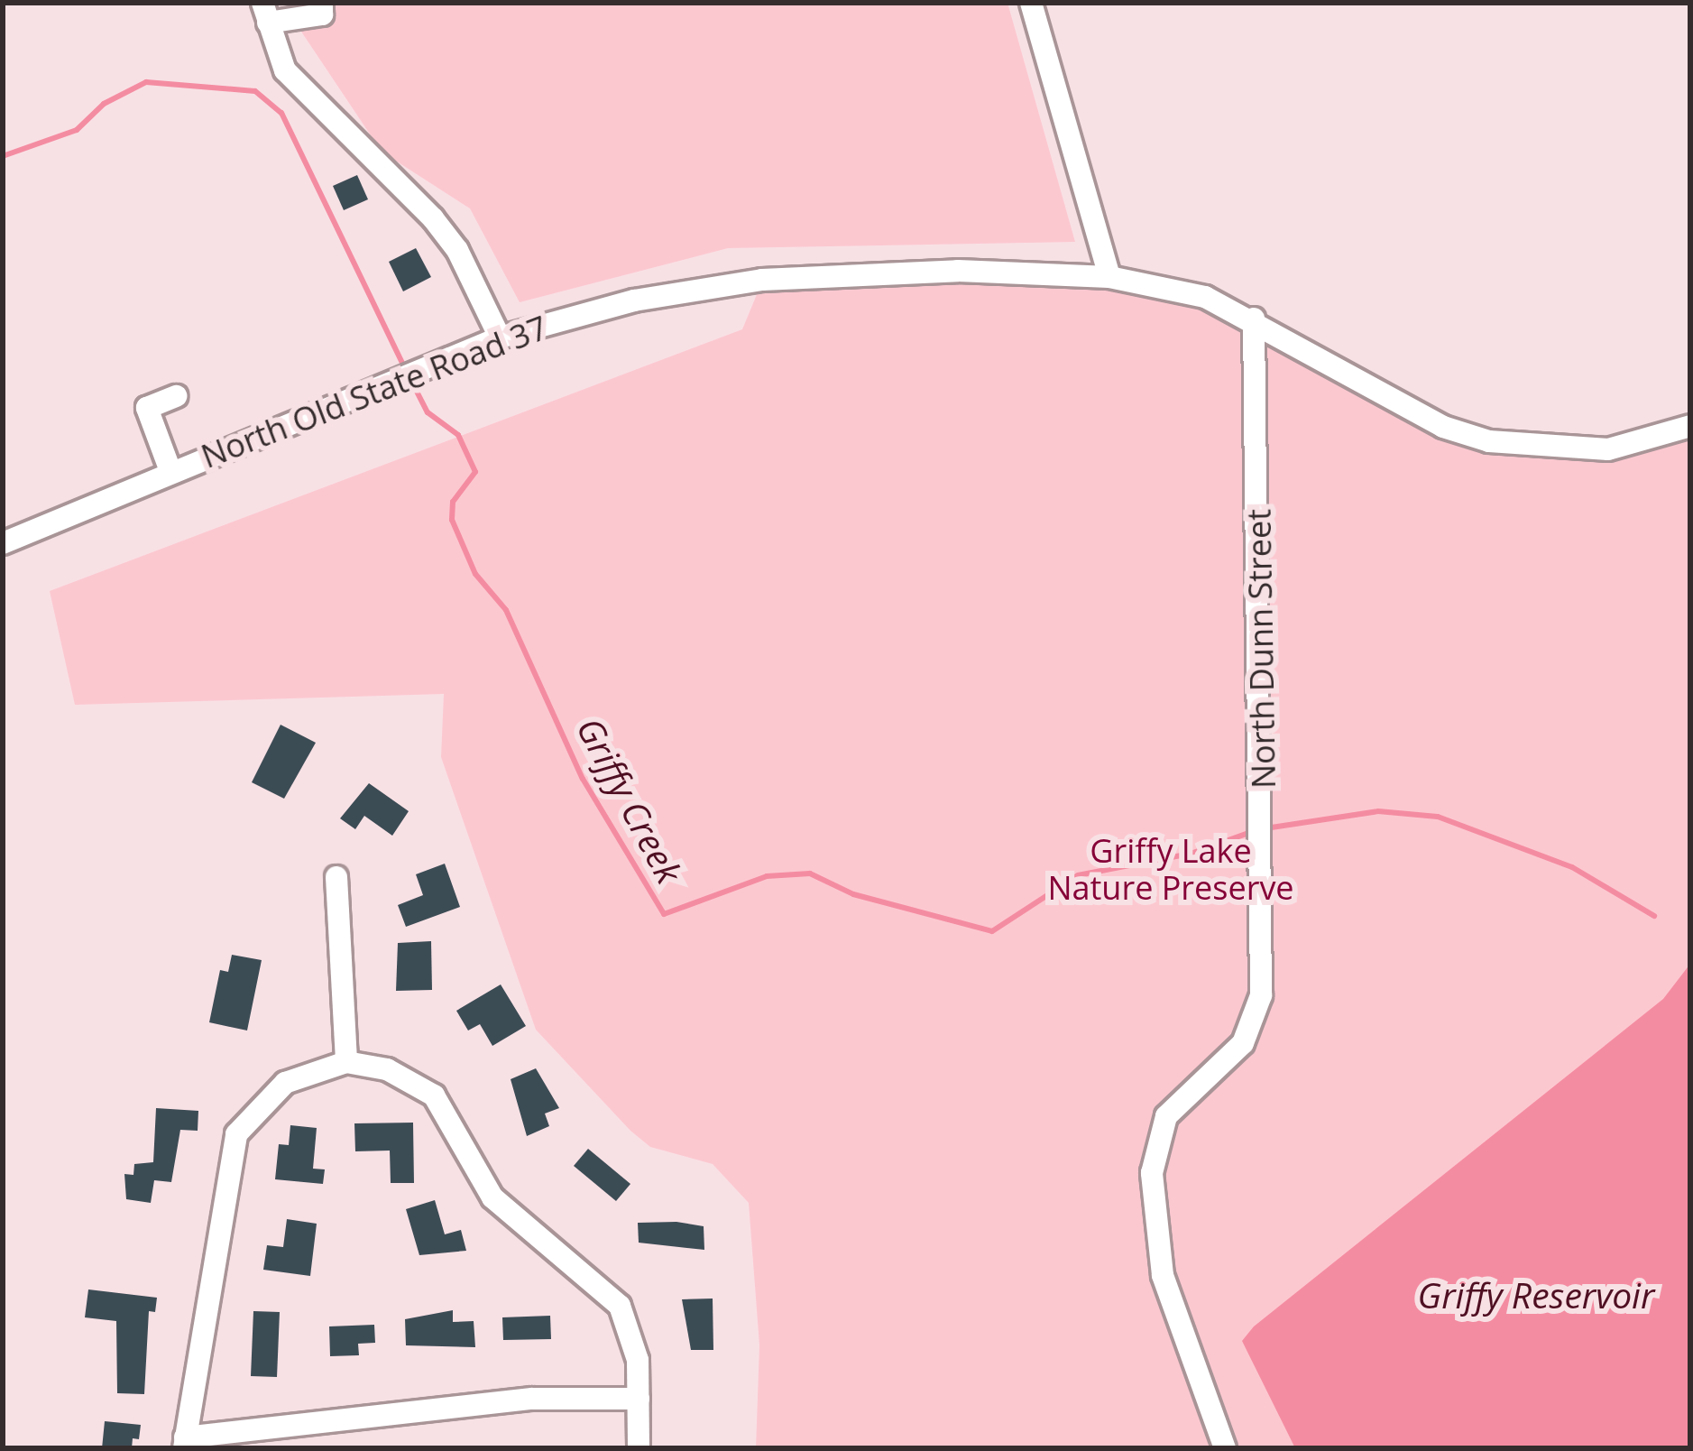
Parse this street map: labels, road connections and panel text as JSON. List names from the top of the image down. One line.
{"streets":{"street":["North Old State Road 37","North Dunn Street"]},"crossings":[["North Old State Road 37","North Dunn Street"]],"water":["Griffy Creek","Griffy Reservoir"],"parks":["Griffy Lake Nature Preserve"]}
